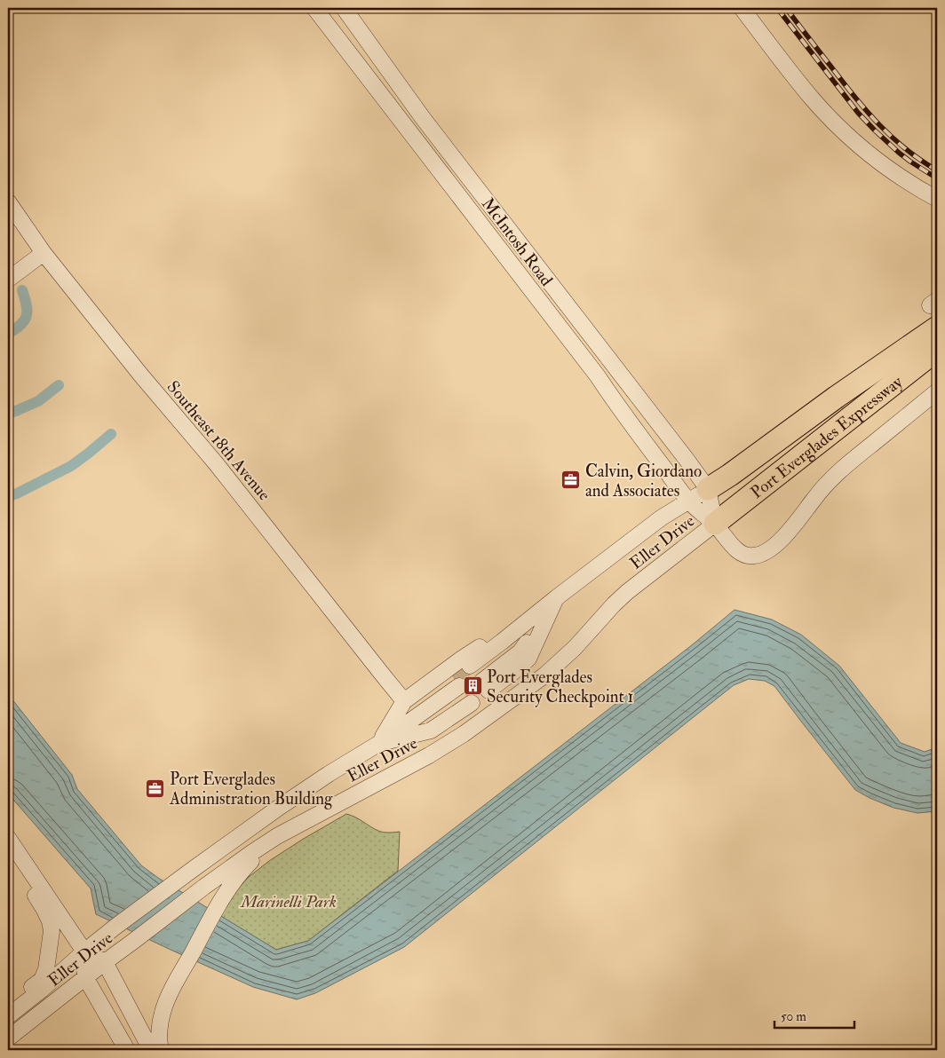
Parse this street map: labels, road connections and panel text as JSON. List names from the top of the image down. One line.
{"streets":{"highway":["Port Everglades Expressway"],"street":["McIntosh Road","Southeast 18th Avenue","Eller Drive"]},"crossings":[["McIntosh Road","Port Everglades Expressway"],["McIntosh Road","Eller Drive"],["Port Everglades Expressway","Eller Drive"],["Southeast 18th Avenue","Eller Drive"]],"parks":["Marinelli Park"],"places":{"office":["Calvin, Giordano and Associates","Port Everglades Administration Building"],"building":["Port Everglades Security Checkpoint 1"]},"scale_bar":"50 m"}
